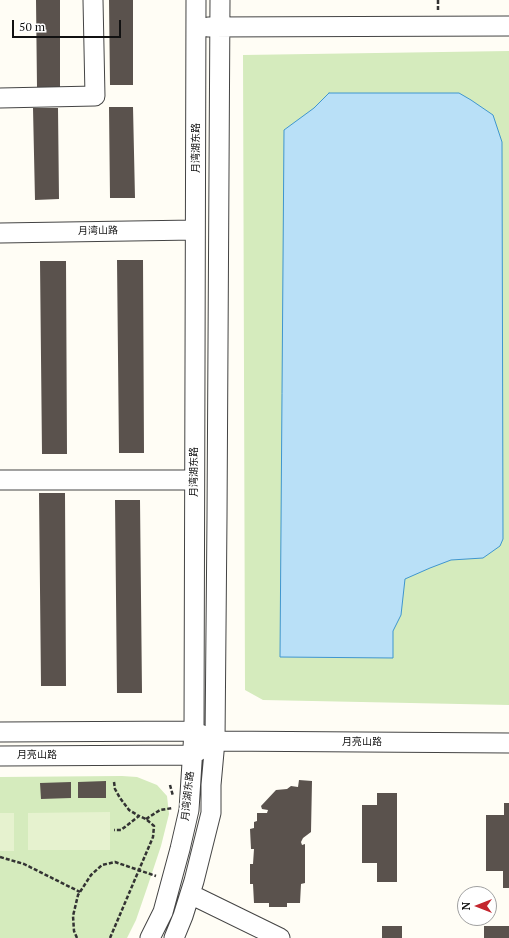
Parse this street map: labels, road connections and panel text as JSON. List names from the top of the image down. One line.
{"streets":{"street":["月湾湖东路","月湾山路","月亮山路"]},"crossings":[["月湾湖东路","月湾山路"],["月湾湖东路","月亮山路"]],"scale_bar":"50 m","north":"left"}
